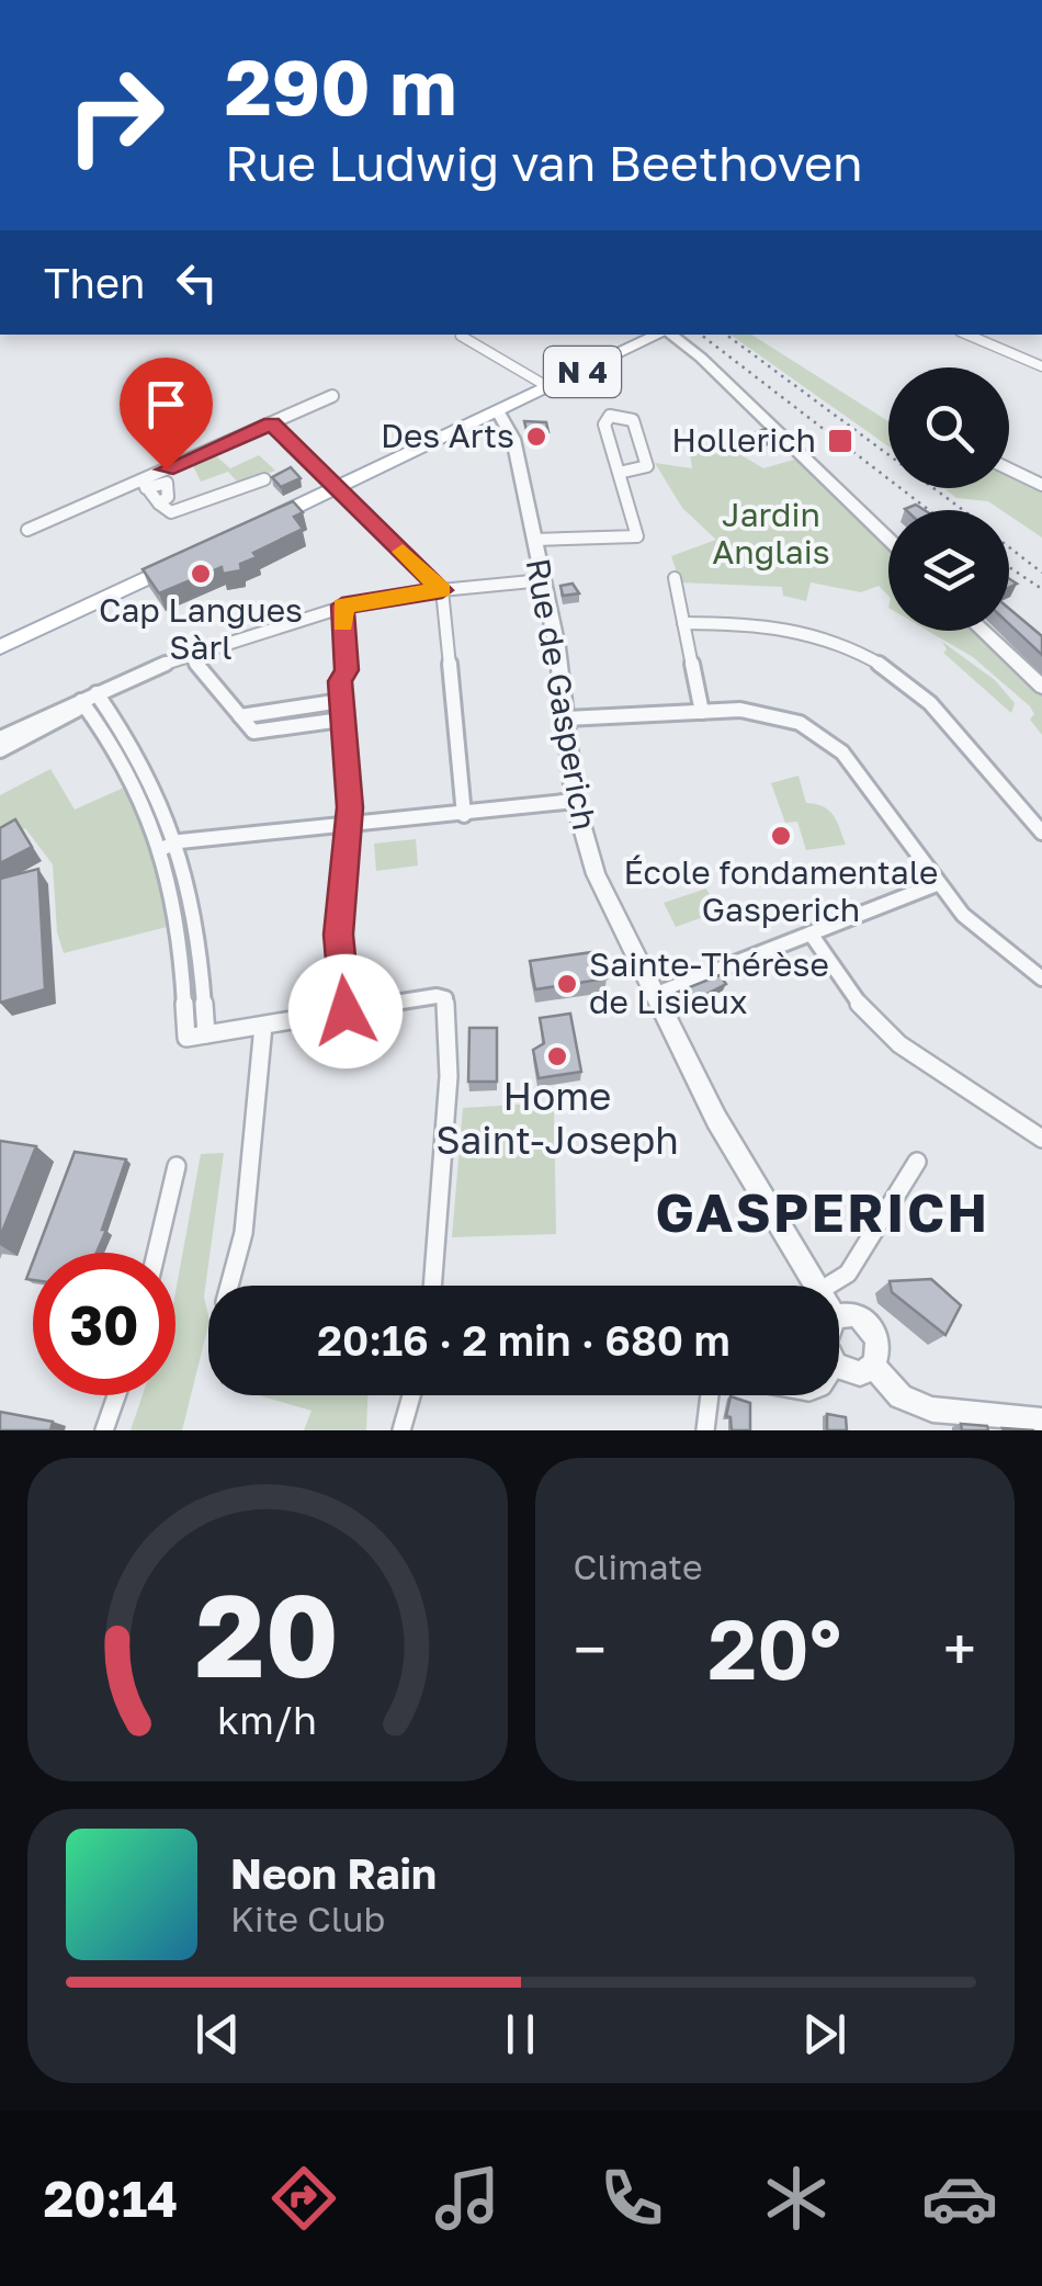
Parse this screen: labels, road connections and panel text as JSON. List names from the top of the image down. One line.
{"streets":{"main road":["N 4"],"street":["Rue de Gasperich"]},"crossings":[["N 4","Rue de Gasperich"]],"districts":["GASPERICH"],"parks":["Jardin Anglais"],"places":{"other":["Des Arts","Cap Langues Sàrl","École fondamentale Gasperich","Sainte-Thérèse de Lisieux","Home Saint-Joseph"],"transit":["Hollerich"]},"page":{"turn":["290 m","Rue Ludwig van Beethoven"],"then":"Then","limit":"30","trip":"20:16 · 2 min · 680 m","tile":"Climate","heat":["−","20°","+"],"song":["Neon Rain","Kite Club"],"tabs":"20:14","gauge":["20","km/h"]}}
